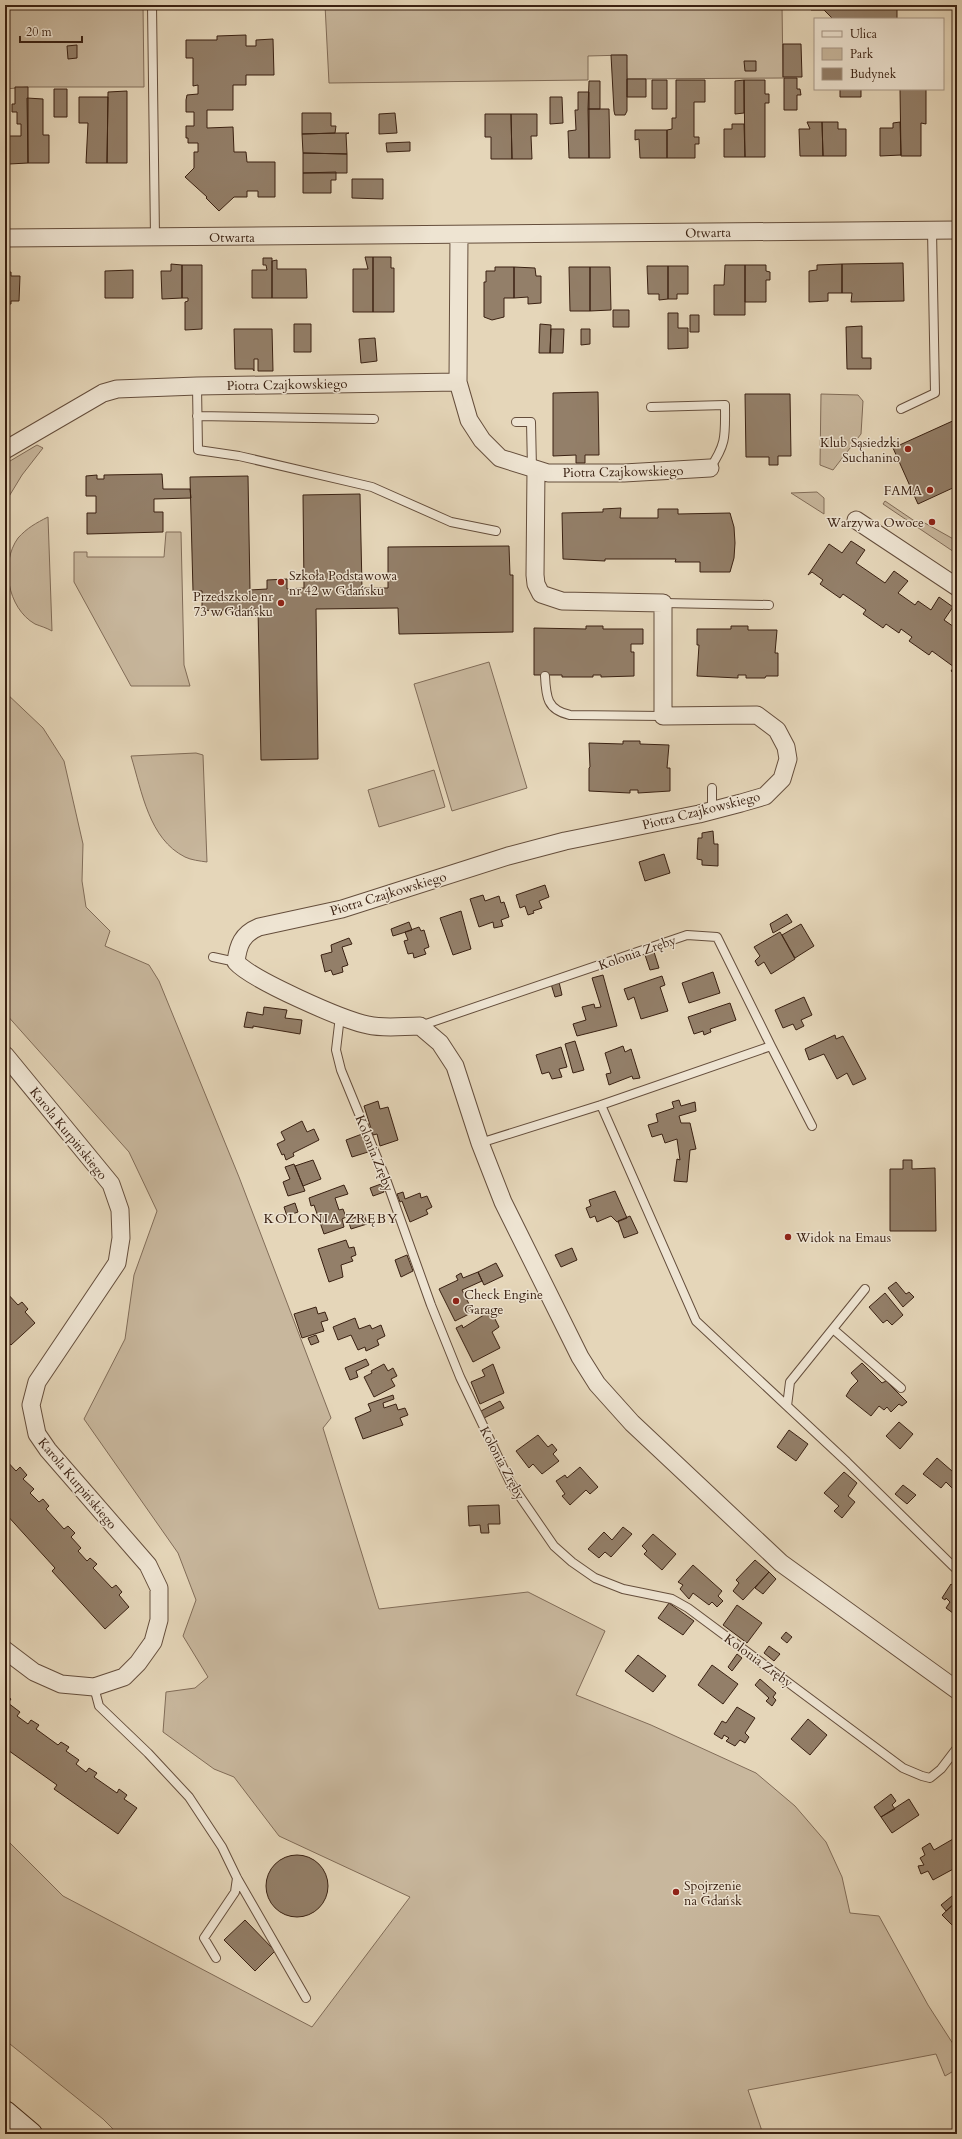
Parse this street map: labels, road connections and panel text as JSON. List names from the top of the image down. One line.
{"streets":{"street":["Otwarta","Piotra Czajkowskiego","Kolonia Zręby","Karola Kurpińskiego"]},"districts":["KOLONIA ZRĘBY"],"places":["Klub Sąsiedzki Suchanino","FAMA","Warzywa Owoce","Szkoła Podstawowa nr 42 w Gdańsku","Przedszkole nr 73 w Gdańsku","Widok na Emaus","Check Engine Garage","Spojrzenie na Gdańsk"],"legend":["Ulica","Park","Budynek"],"scale_bar":"20 m"}
